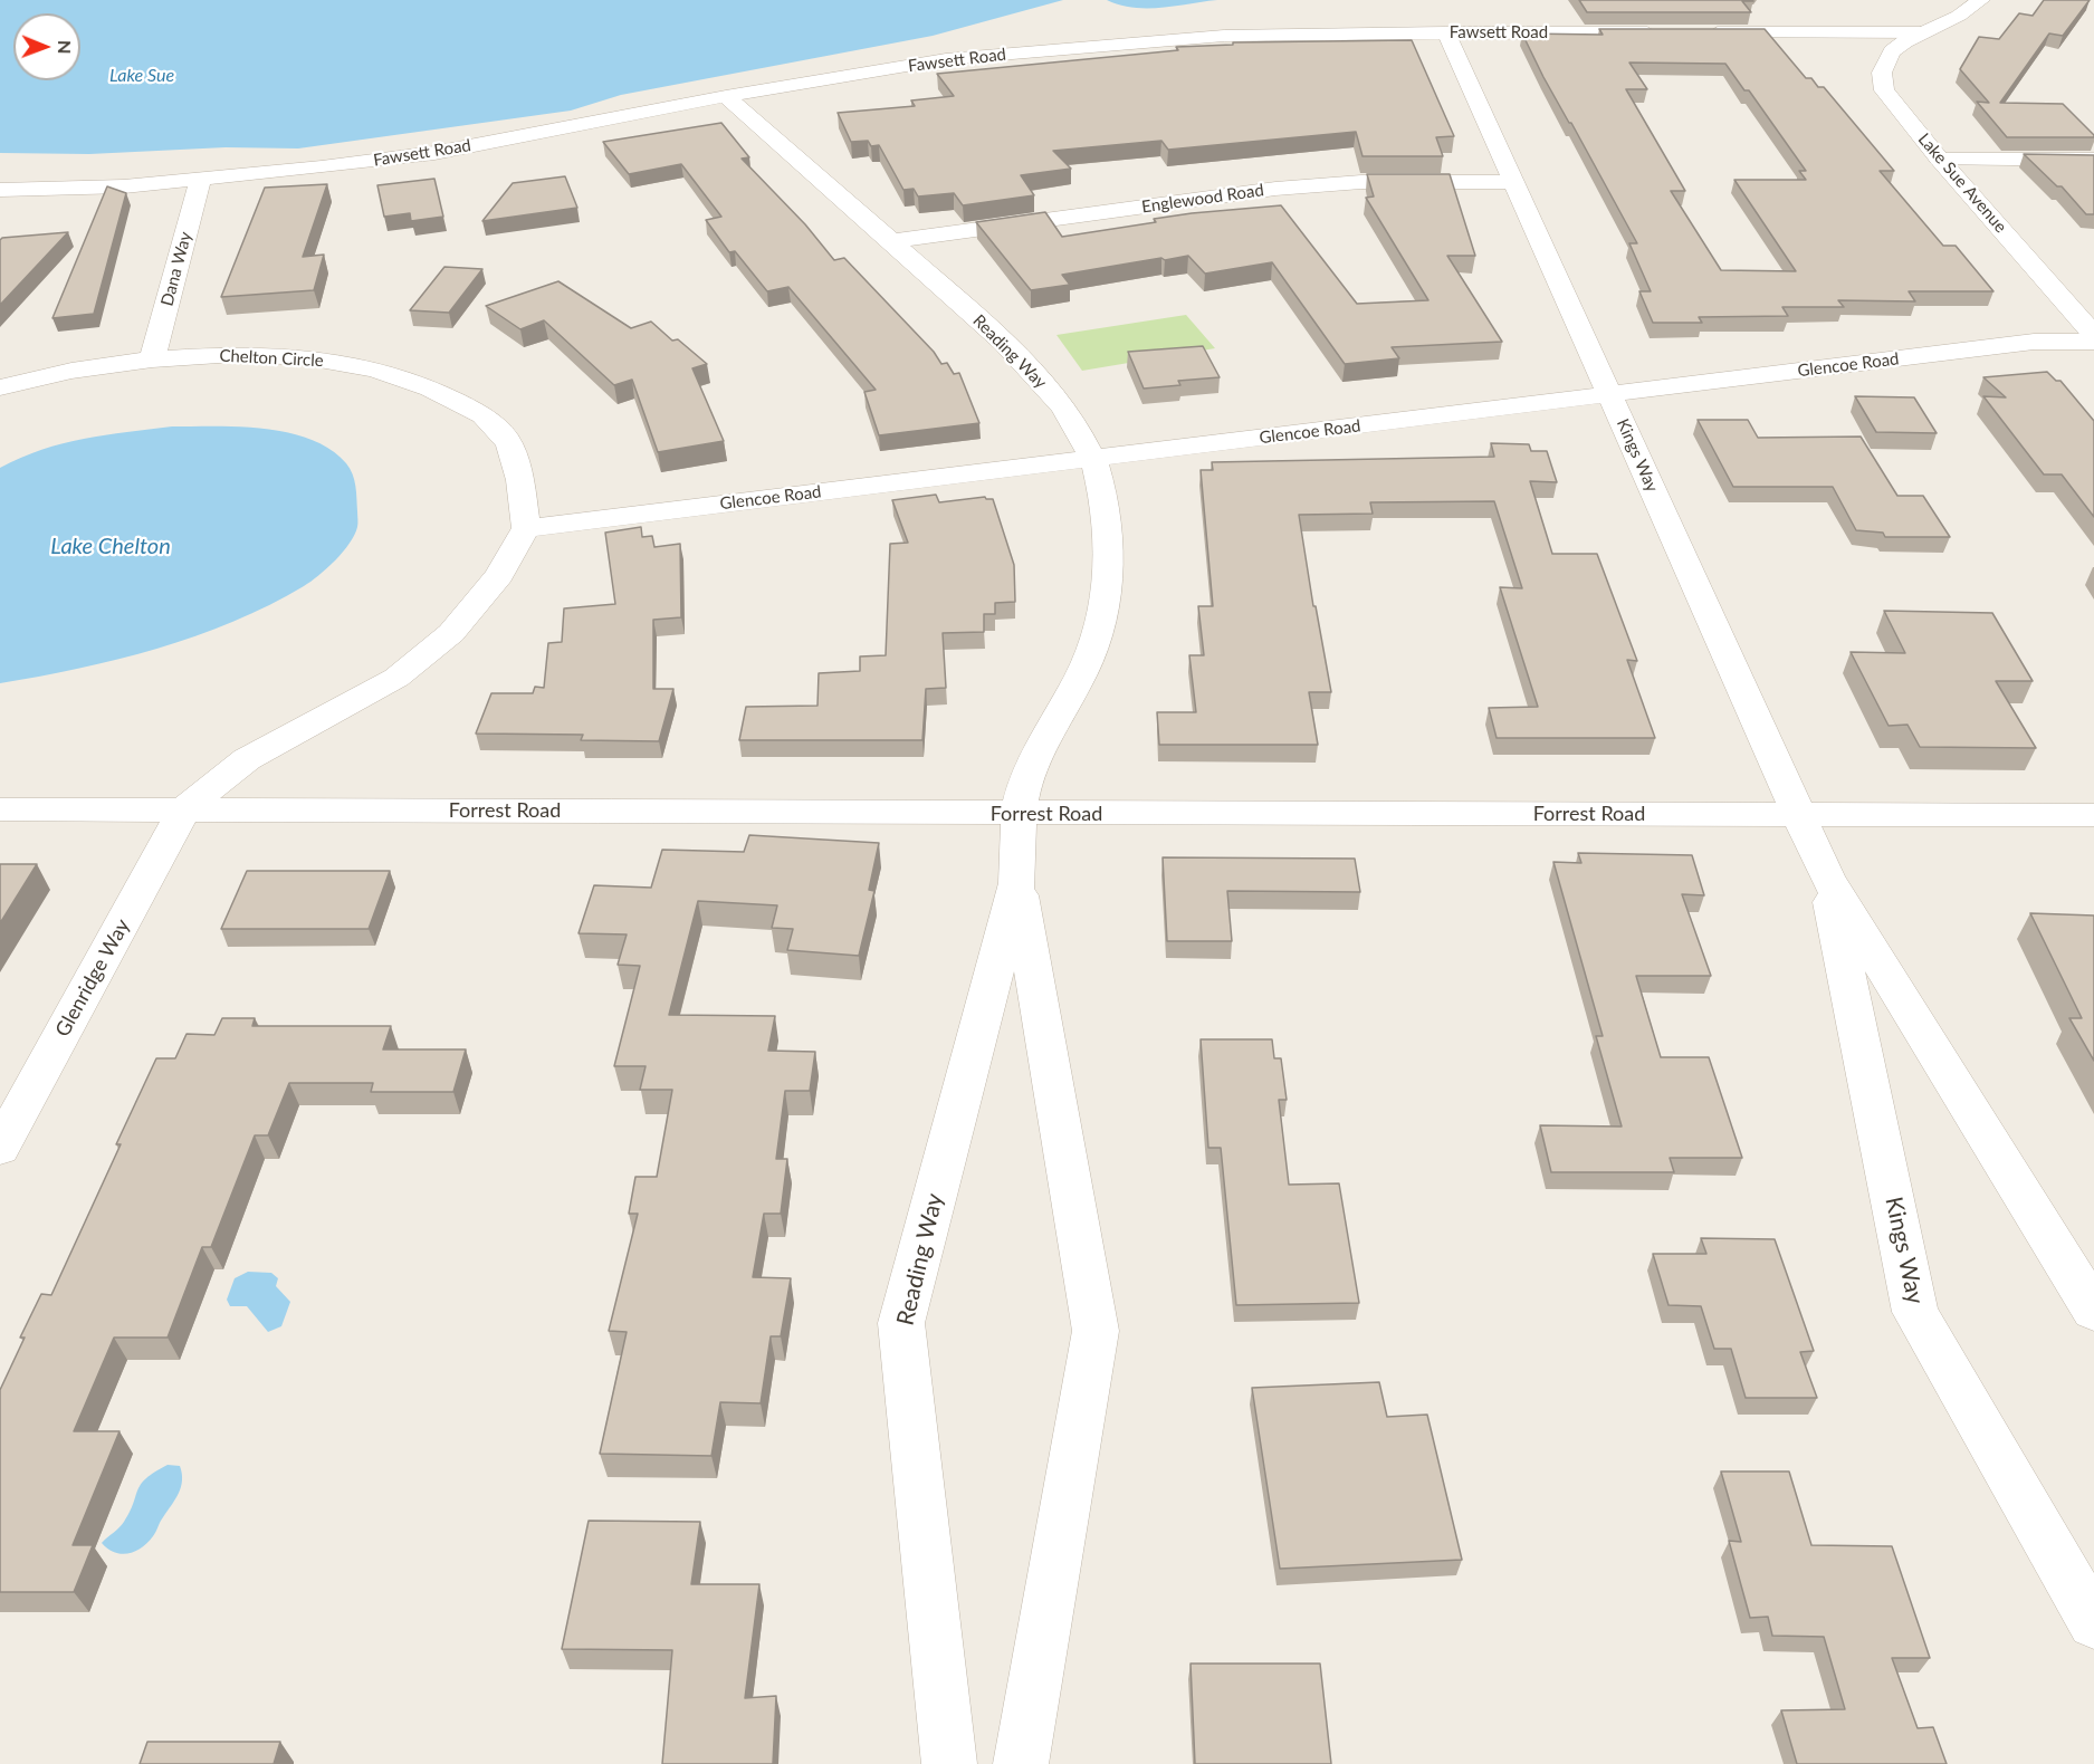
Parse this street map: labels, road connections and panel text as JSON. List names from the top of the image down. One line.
{"streets":{"street":["Fawsett Road","Lake Sue Avenue","Englewood Road","Dana Way","Reading Way","Chelton Circle","Glencoe Road","Kings Way","Forrest Road","Glenridge Way"]},"crossings":[["Fawsett Road","Dana Way"],["Fawsett Road","Reading Way"],["Fawsett Road","Kings Way"],["Englewood Road","Reading Way"],["Englewood Road","Kings Way"],["Dana Way","Chelton Circle"],["Reading Way","Glencoe Road"],["Reading Way","Forrest Road"],["Chelton Circle","Glencoe Road"],["Glencoe Road","Kings Way"],["Kings Way","Forrest Road"],["Forrest Road","Glenridge Way"]],"water":["Lake Sue","Lake Chelton"],"north":"right"}
